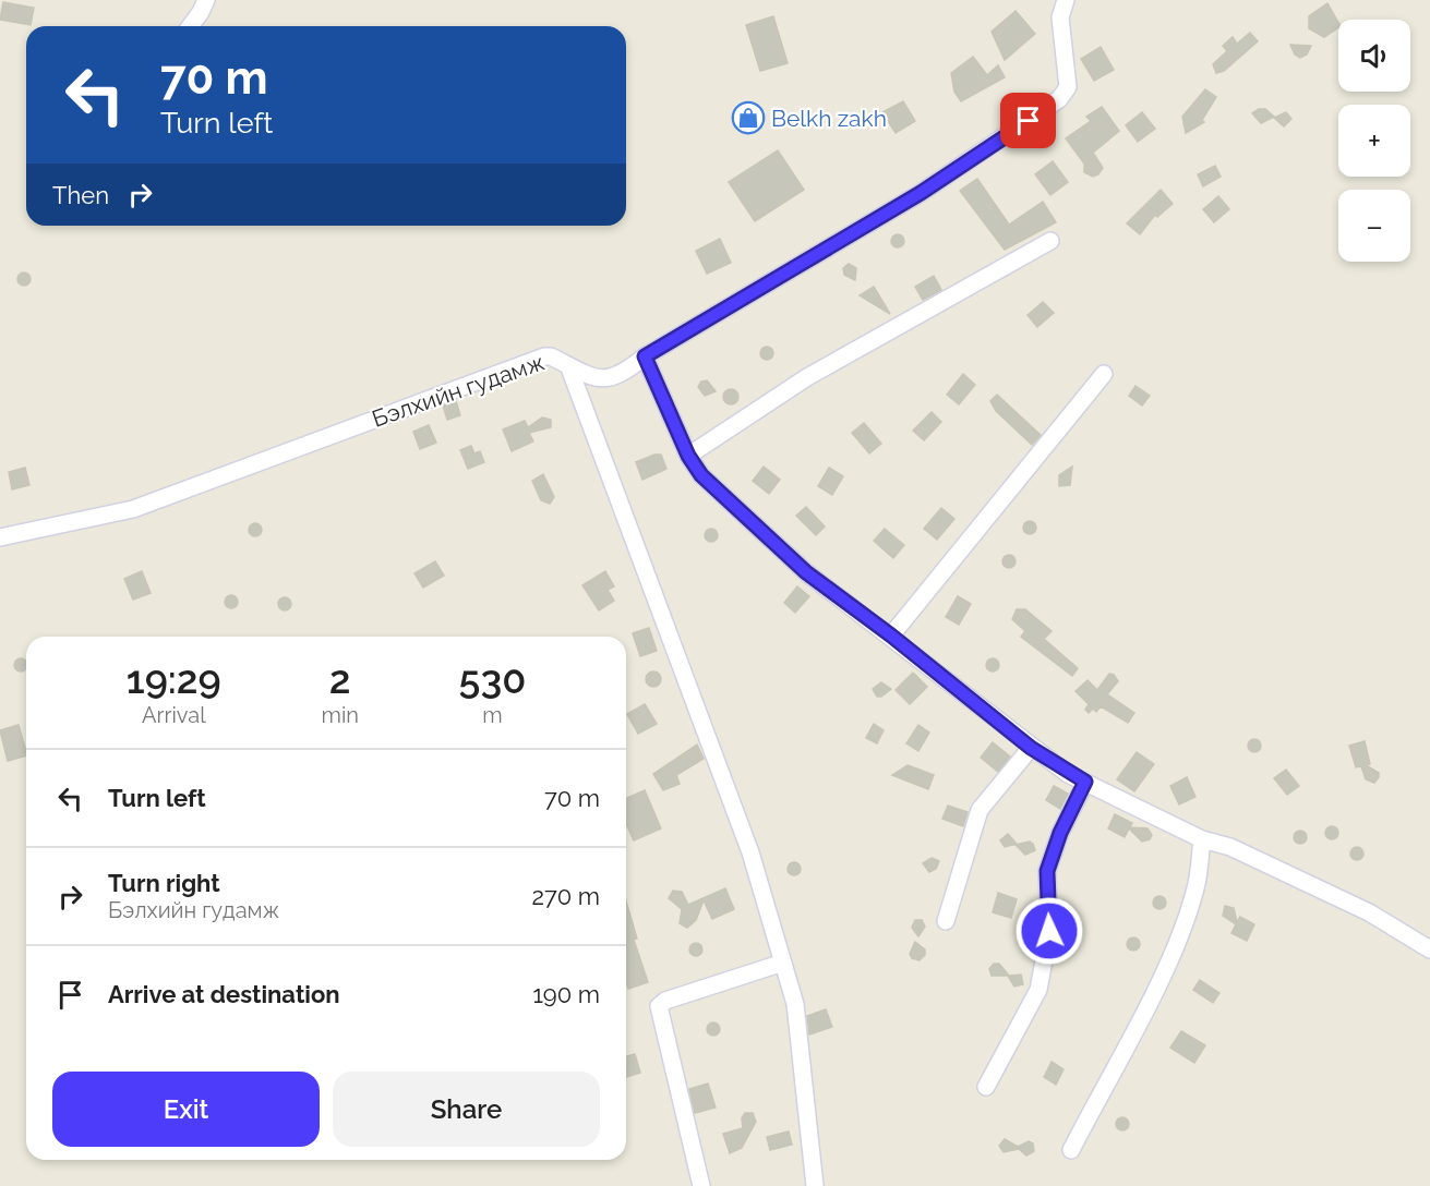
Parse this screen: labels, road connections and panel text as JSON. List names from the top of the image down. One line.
{"streets":{"street":["Бэлхийн гудамж"]},"places":{"shop":["Belkh zakh"]},"page":{"map_buttons":["+","−"],"turn":["70 m","Turn left"],"then":"Then","eta":["19:29","Arrival","2","min","530","m"],"list":[{"name":"Turn left","value":"70 m"},{"name":"Turn right","note":"Бэлхийн гудамж","value":"270 m"},{"name":"Arrive at destination","value":"190 m"}],"buttons":["Exit","Share"]}}
